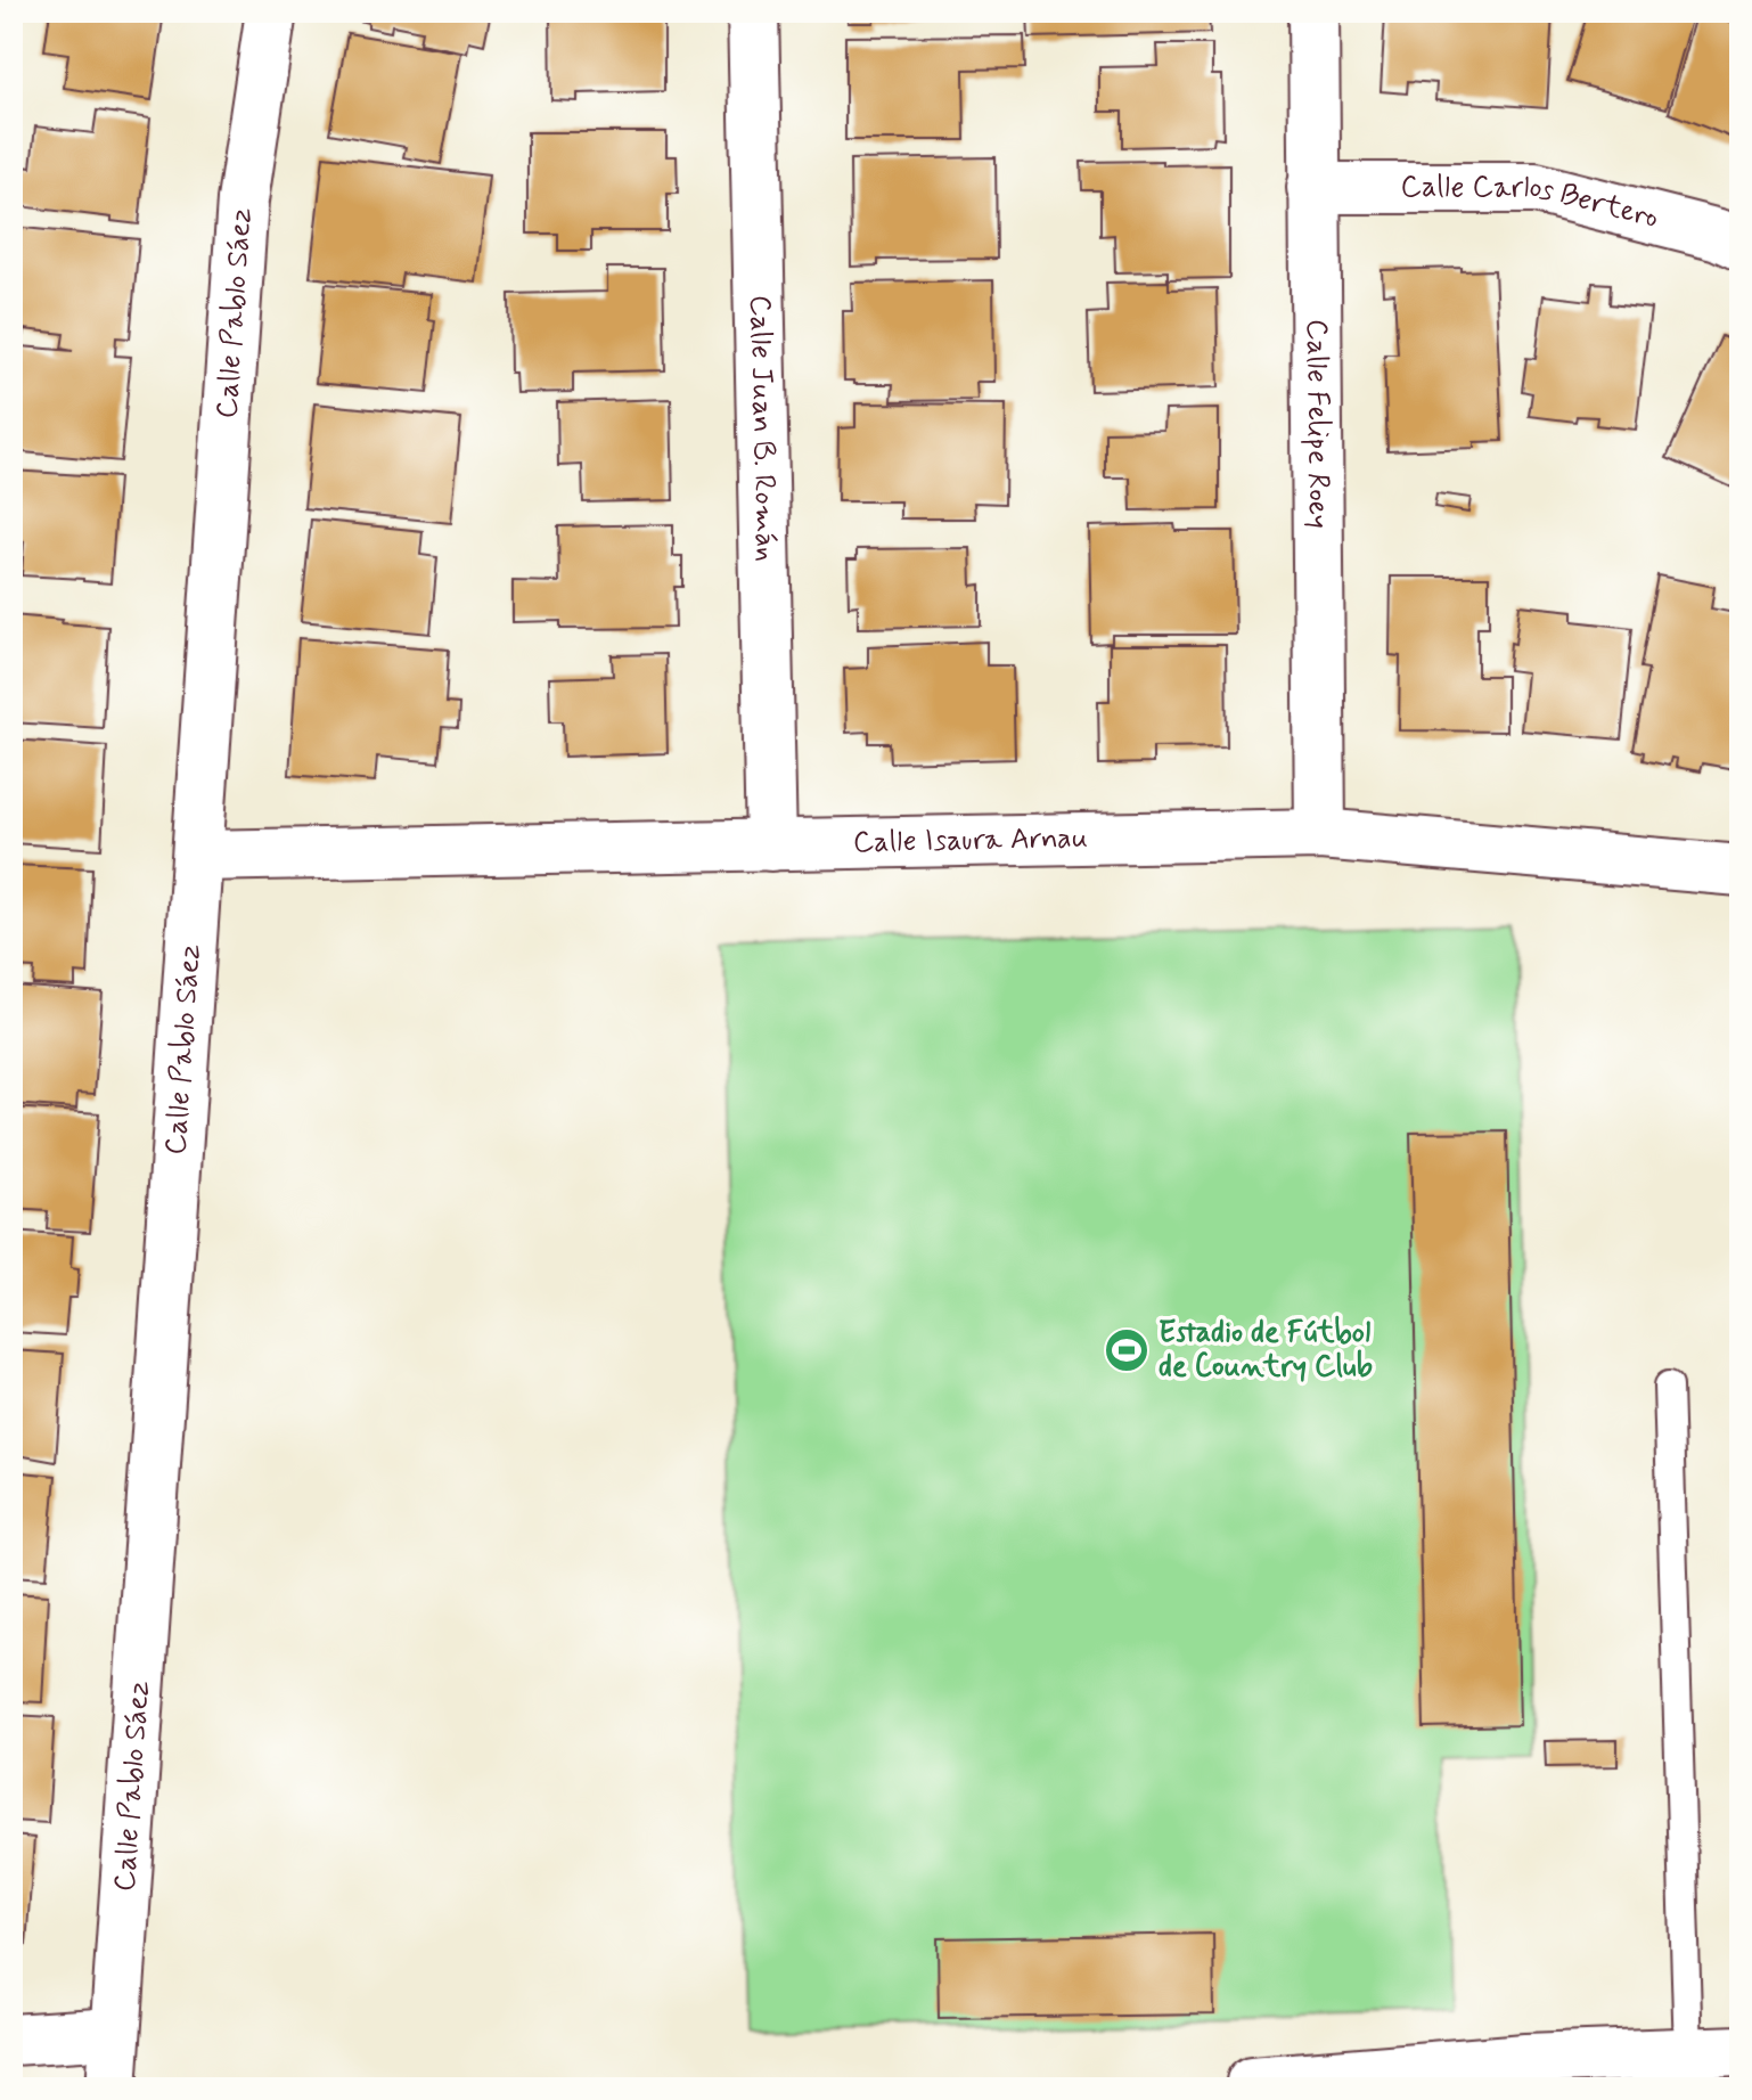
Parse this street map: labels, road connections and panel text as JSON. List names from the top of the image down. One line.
{"streets":{"street":["Calle Carlos Bertero","Calle Pablo Sáez","Calle Felipe Roey","Calle Juan B. Román","Calle Isaura Arnau"]},"crossings":[["Calle Carlos Bertero","Calle Felipe Roey"],["Calle Pablo Sáez","Calle Isaura Arnau"],["Calle Felipe Roey","Calle Isaura Arnau"],["Calle Juan B. Román","Calle Isaura Arnau"]],"places":{"sports":["Estadio de Fútbol de Country Club"]}}
